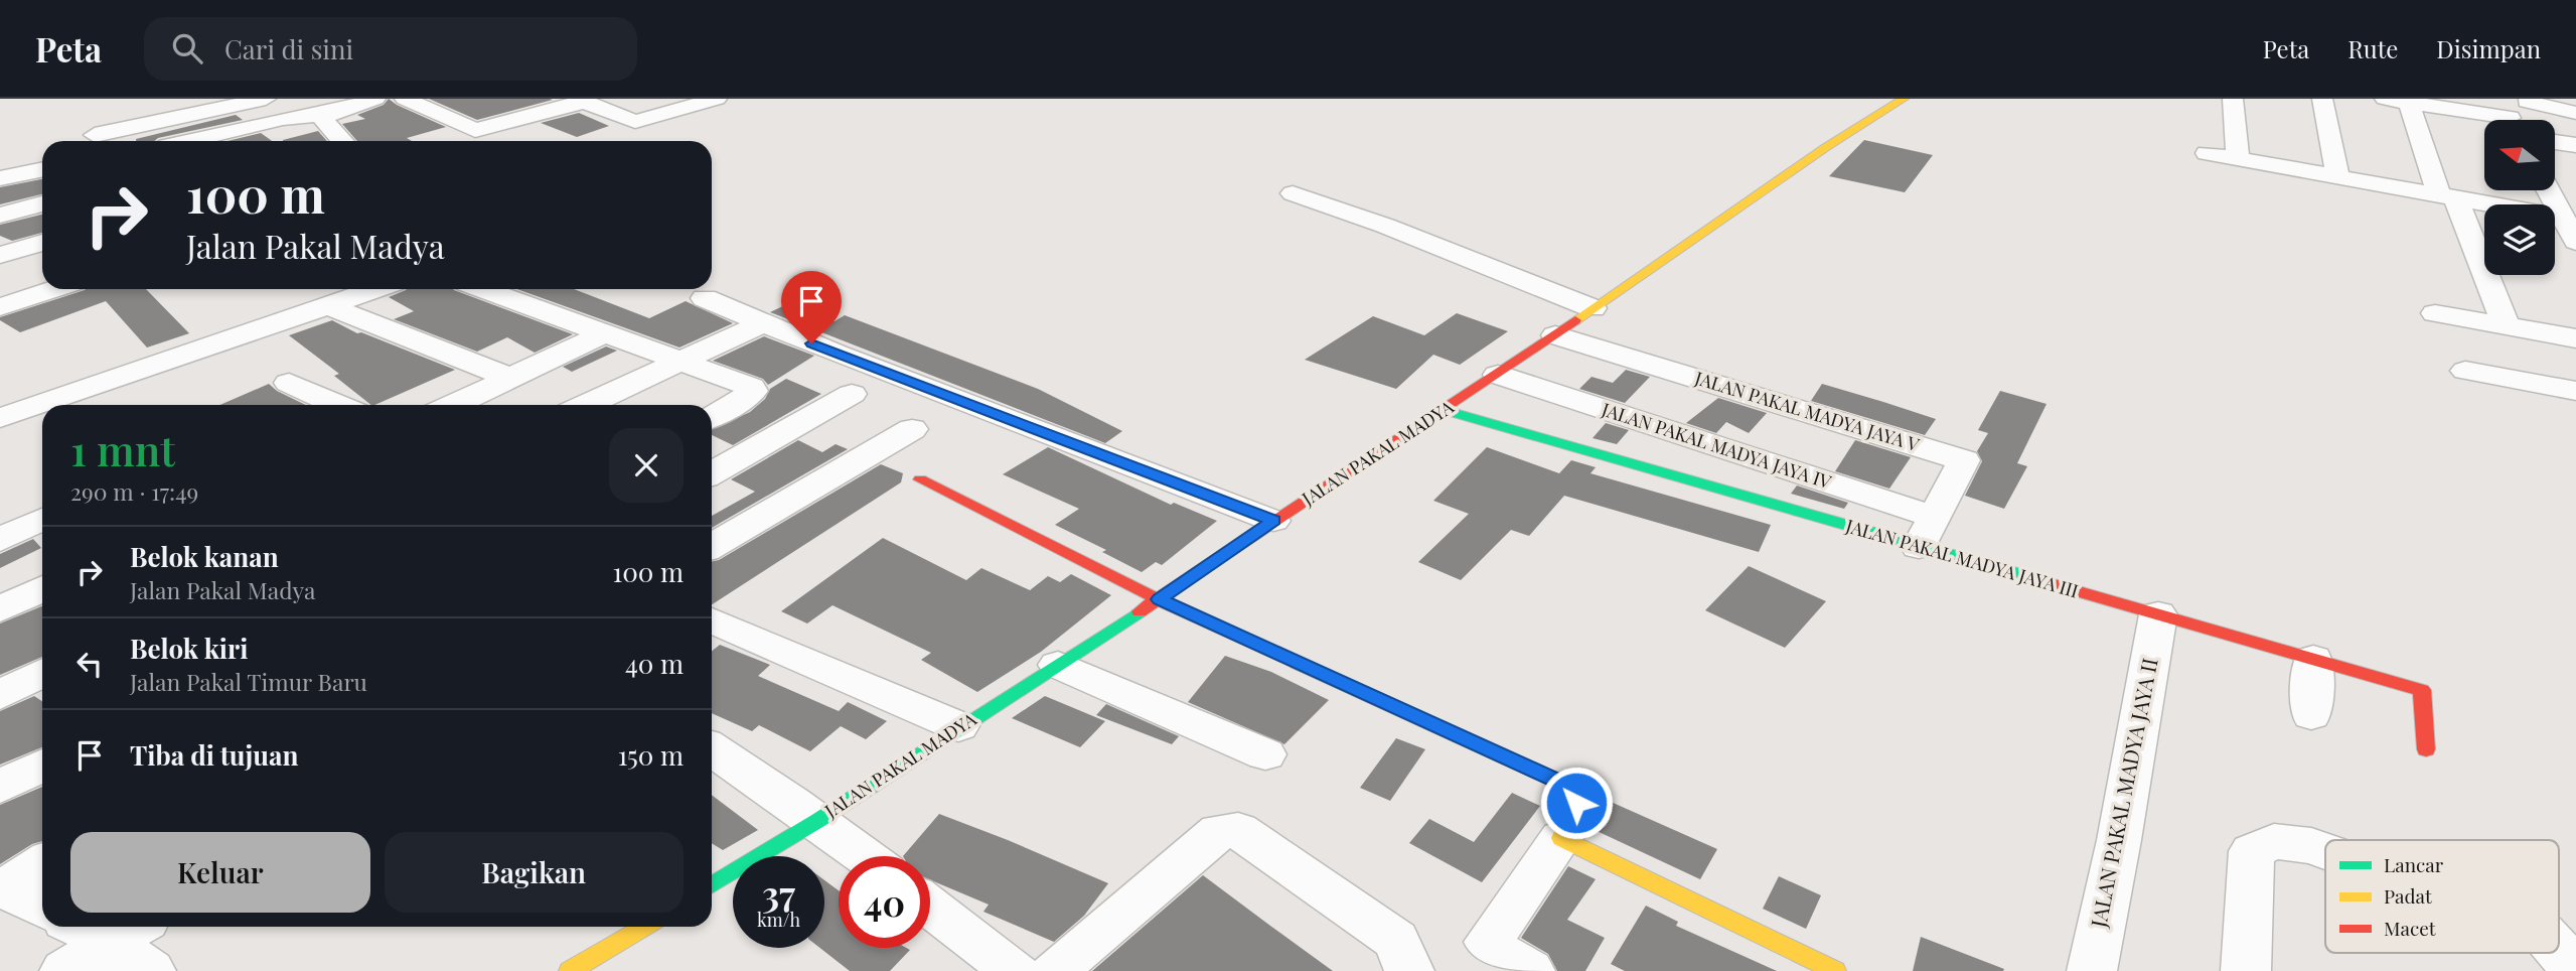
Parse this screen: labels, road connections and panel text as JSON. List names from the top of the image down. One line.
{"streets":{"street":["JALAN PAKAL MADYA JAYA V","JALAN PAKAL MADYA JAYA IV","JALAN PAKAL MADYA","JALAN PAKAL MADYA JAYA III","JALAN PAKAL MADYA JAYA II"]},"crossings":[["JALAN PAKAL MADYA JAYA V","JALAN PAKAL MADYA JAYA IV"],["JALAN PAKAL MADYA JAYA V","JALAN PAKAL MADYA"],["JALAN PAKAL MADYA JAYA V","JALAN PAKAL MADYA JAYA III"],["JALAN PAKAL MADYA JAYA IV","JALAN PAKAL MADYA"],["JALAN PAKAL MADYA","JALAN PAKAL MADYA JAYA III"],["JALAN PAKAL MADYA JAYA III","JALAN PAKAL MADYA JAYA II"]],"legend":["Lancar","Padat","Macet"],"north":"left","page":{"header":"Peta","search":"Cari di sini","nav":["Peta","Rute","Disimpan"],"turn":["100 m","Jalan Pakal Madya"],"heading":["1 mnt","290 m · 17:49"],"list":[{"name":"Belok kanan","note":"Jalan Pakal Madya","value":"100 m"},{"name":"Belok kiri","note":"Jalan Pakal Timur Baru","value":"40 m"},{"name":"Tiba di tujuan","value":"150 m"}],"buttons":["Keluar","Bagikan"],"speed":"37 km/h","limit":"40"}}
